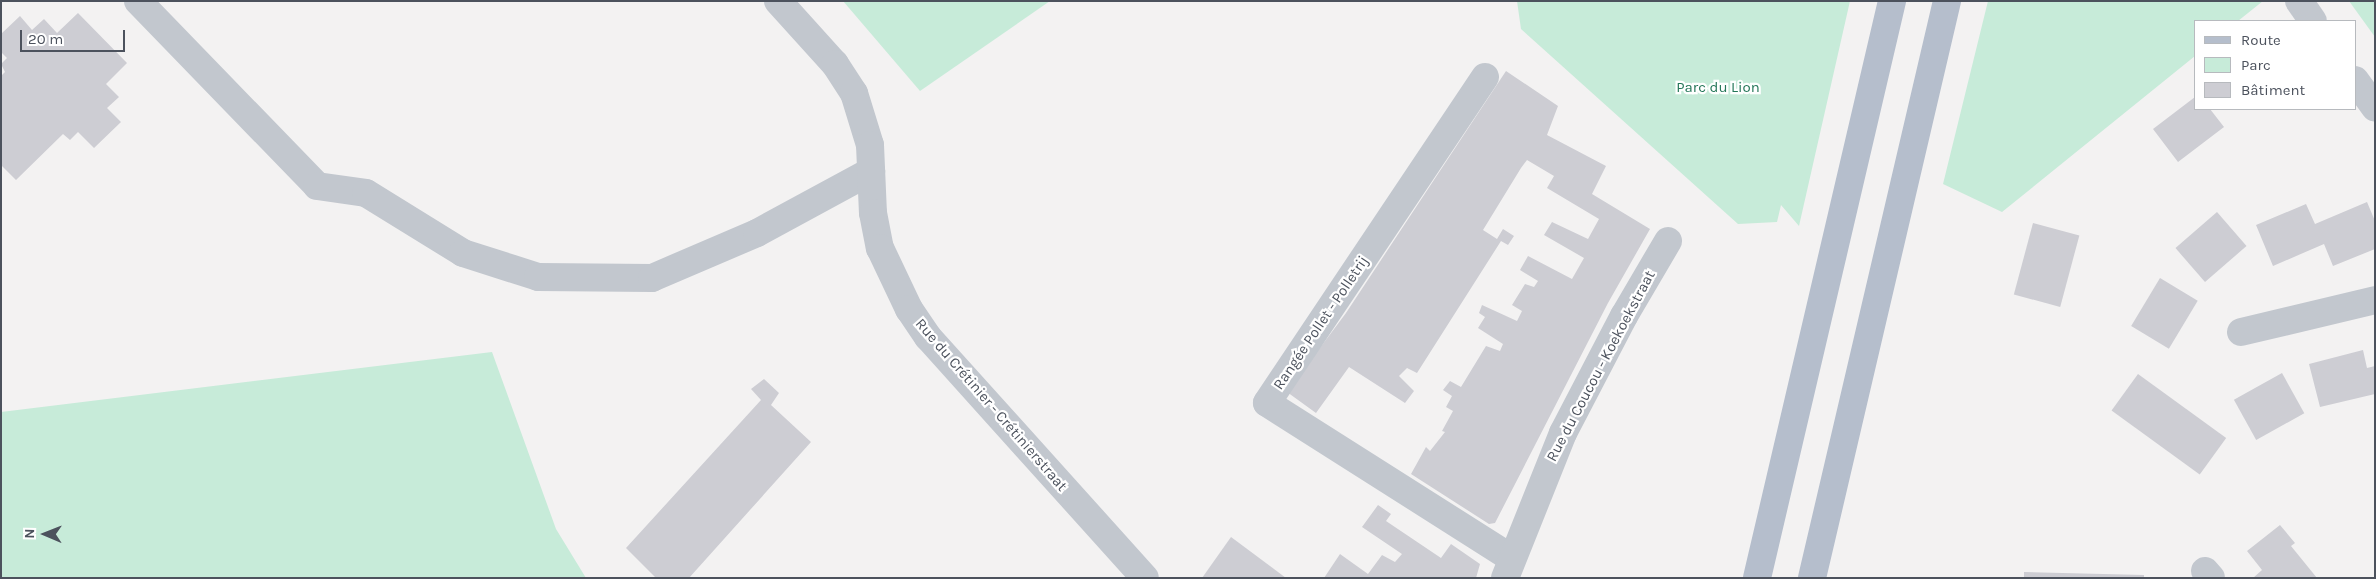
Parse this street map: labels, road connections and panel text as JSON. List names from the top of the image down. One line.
{"streets":{"street":["Rangée Pollet - Polletrij","Rue du Coucou - Koekoekstraat","Rue du Crétinier - Crétinierstraat"]},"crossings":[["Rangée Pollet - Polletrij","Rue du Coucou - Koekoekstraat"]],"parks":["Parc du Lion"],"legend":["Route","Parc","Bâtiment"],"scale_bar":"20 m","north":"left"}
